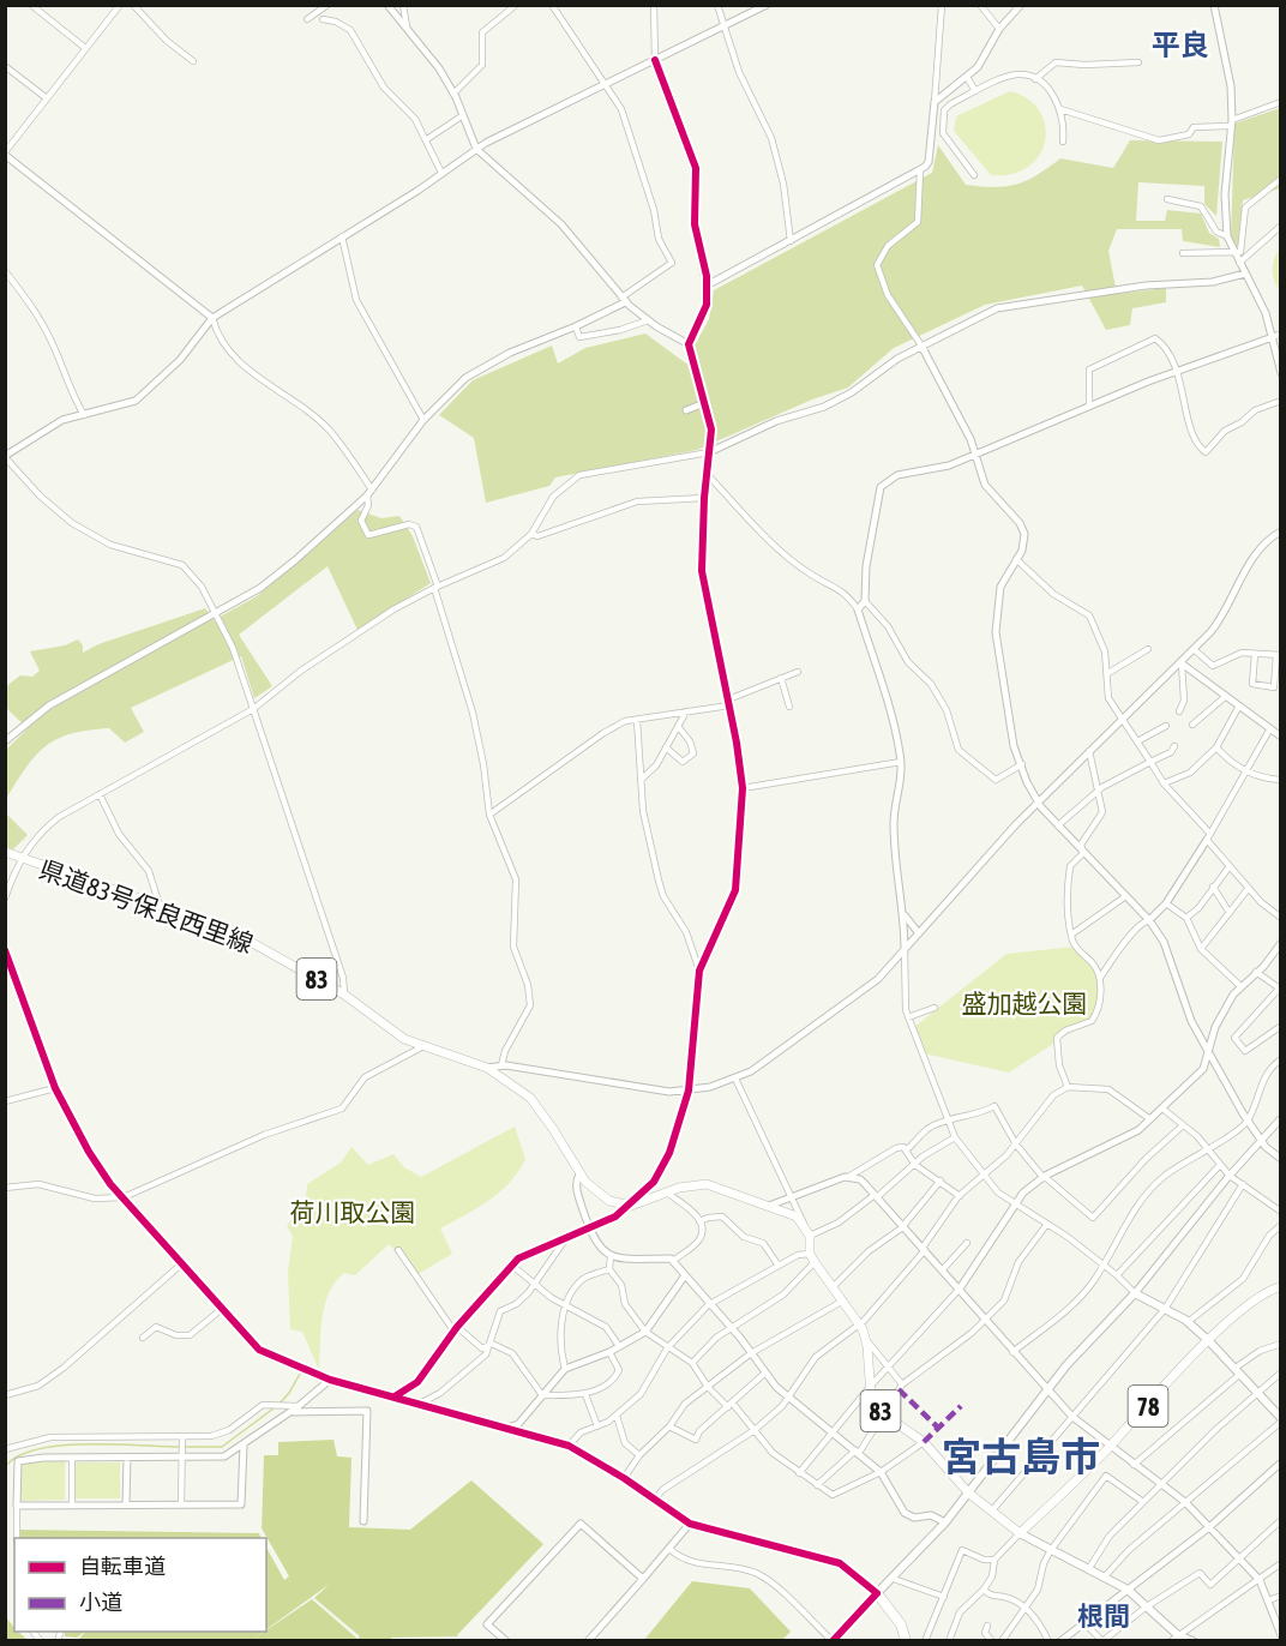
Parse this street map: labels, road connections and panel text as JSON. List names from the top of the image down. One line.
{"streets":{"main road":["県道83号保良西里線","83","78"]},"districts":["平良","宮古島市","根間"],"parks":["盛加越公園","荷川取公園"],"legend":["自転車道","小道"]}
